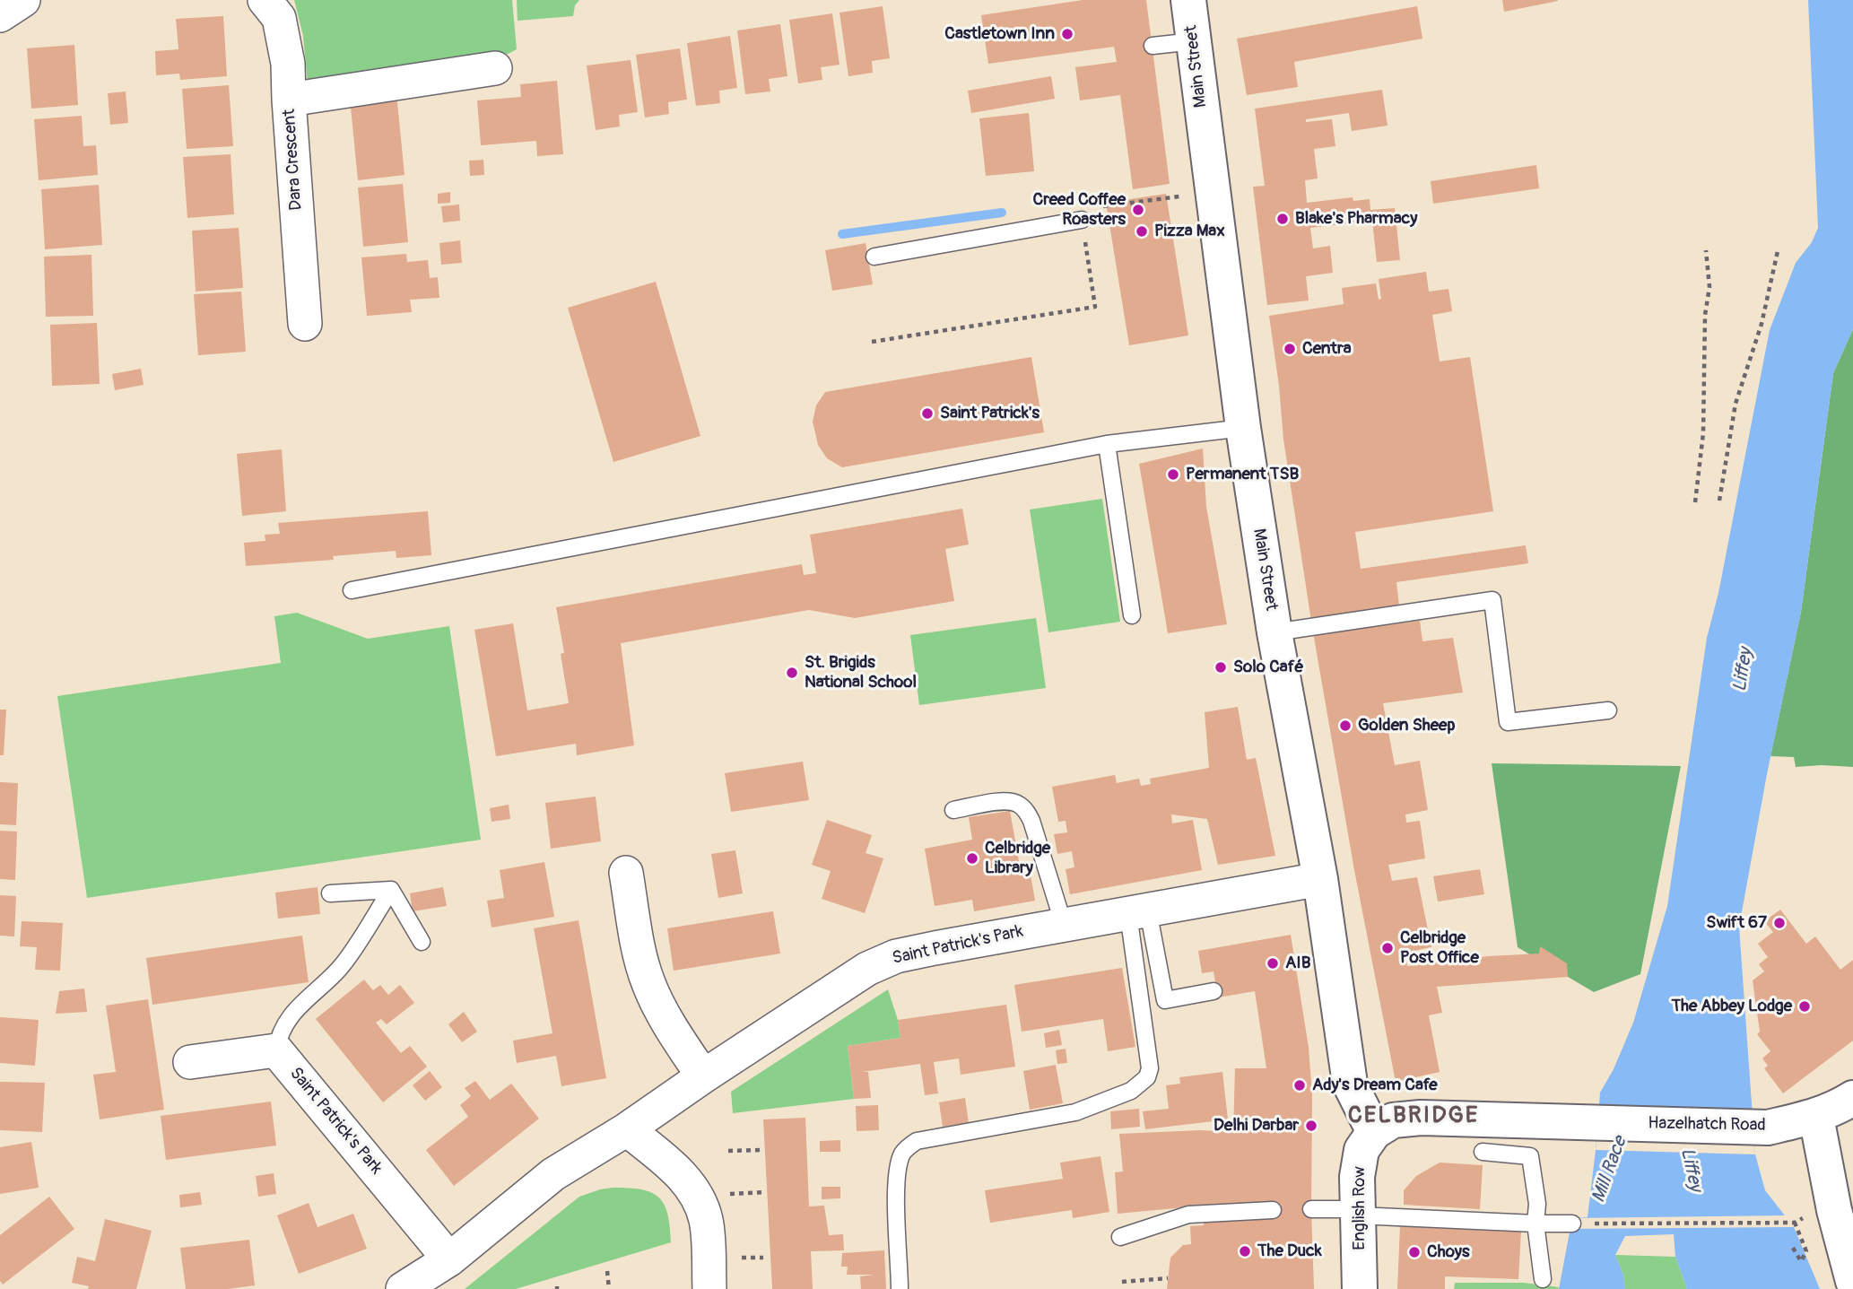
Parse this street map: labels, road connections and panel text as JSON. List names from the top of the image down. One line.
{"streets":{"main road":["Main Street","Hazelhatch Road","English Row"],"street":["Dara Crescent","Saint Patrick's Park"]},"crossings":[["Main Street","Saint Patrick's Park"],["Main Street","Hazelhatch Road"],["Main Street","English Row"],["Hazelhatch Road","English Row"]],"districts":["CELBRIDGE"],"water":["Liffey","Mill Race"],"places":["Castletown Inn","Creed Coffee Roasters","Blake's Pharmacy","Pizza Max","Centra","Saint Patrick's","Permanent TSB","Solo Café","St. Brigids National School","Golden Sheep","Celbridge Library","Swift 67","Celbridge Post Office","AIB","The Abbey Lodge","Ady's Dream Cafe","Delhi Darbar","The Duck","Choys"]}
